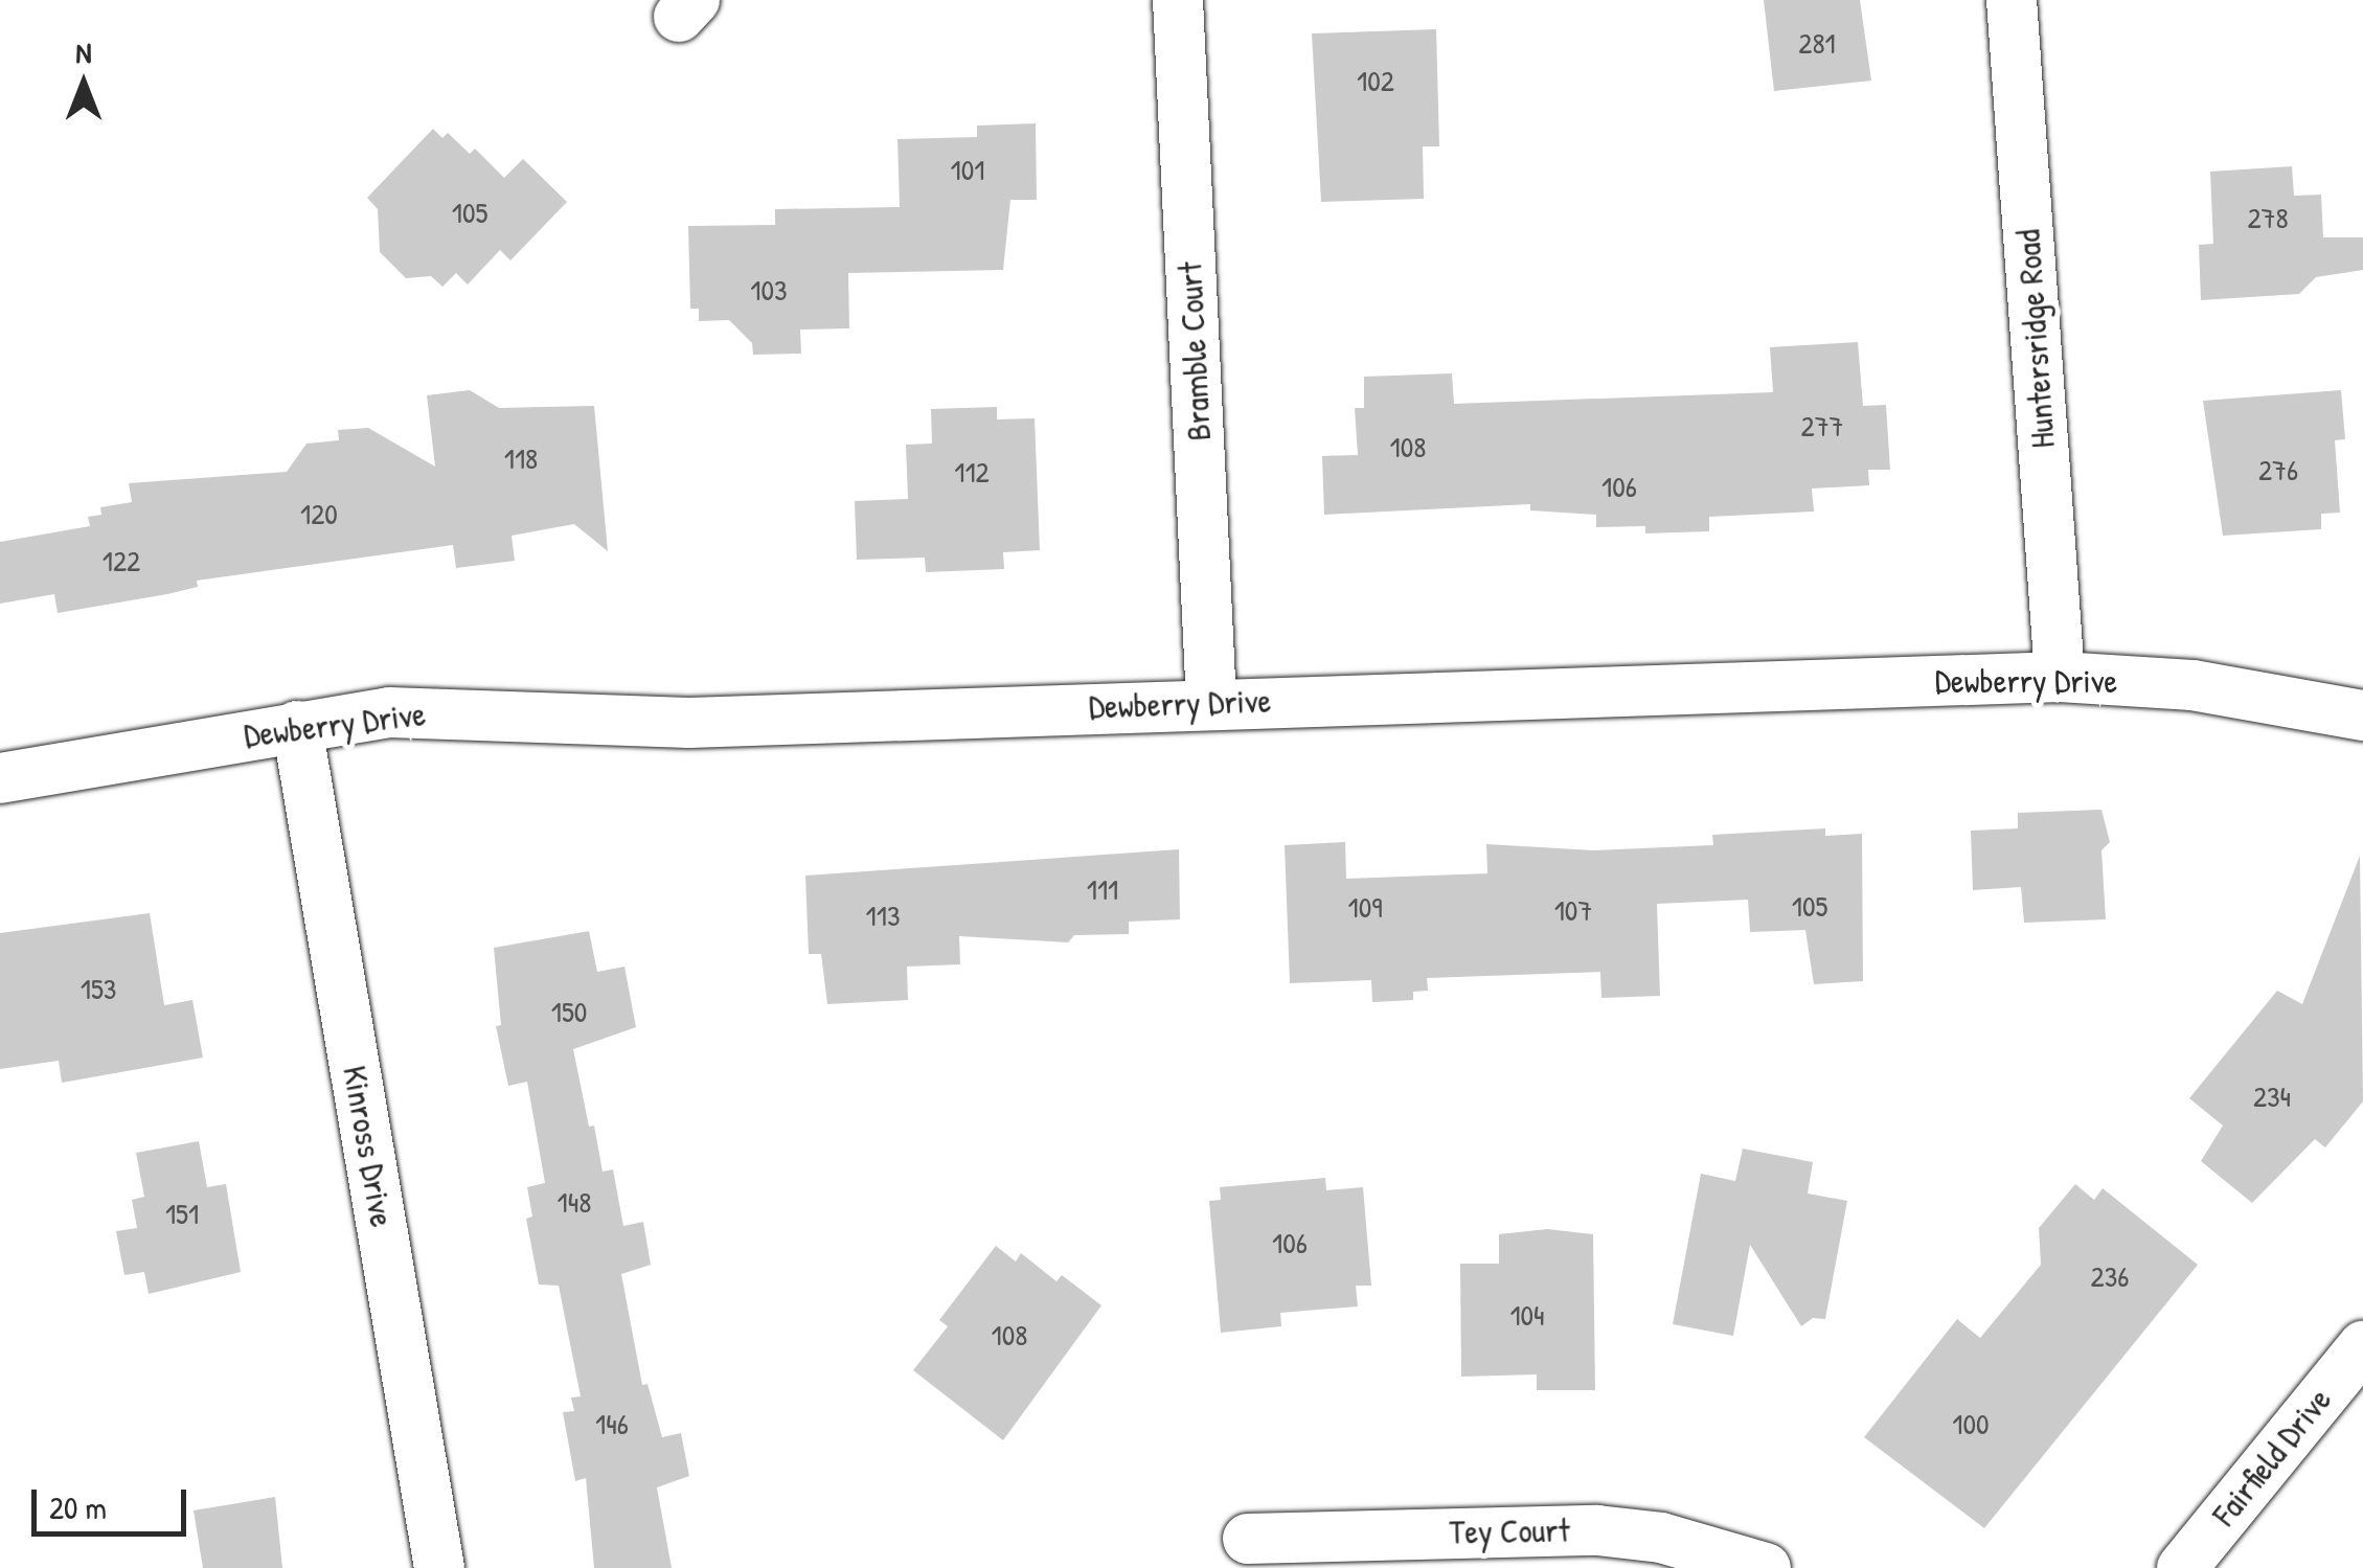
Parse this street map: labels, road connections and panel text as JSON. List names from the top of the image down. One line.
{"streets":{"street":["Huntersridge Road","Bramble Court","Dewberry Drive","Kinross Drive","Fairfield Drive","Tey Court"]},"crossings":[["Huntersridge Road","Dewberry Drive"],["Bramble Court","Dewberry Drive"],["Dewberry Drive","Kinross Drive"]],"house_numbers":["281","102","101","105","278","103","277","108","118","276","112","106","120","122","111","105","109","107","113","153","150","234","148","151","106","236","104","108","146","100"],"scale_bar":"20 m","north":"top"}
